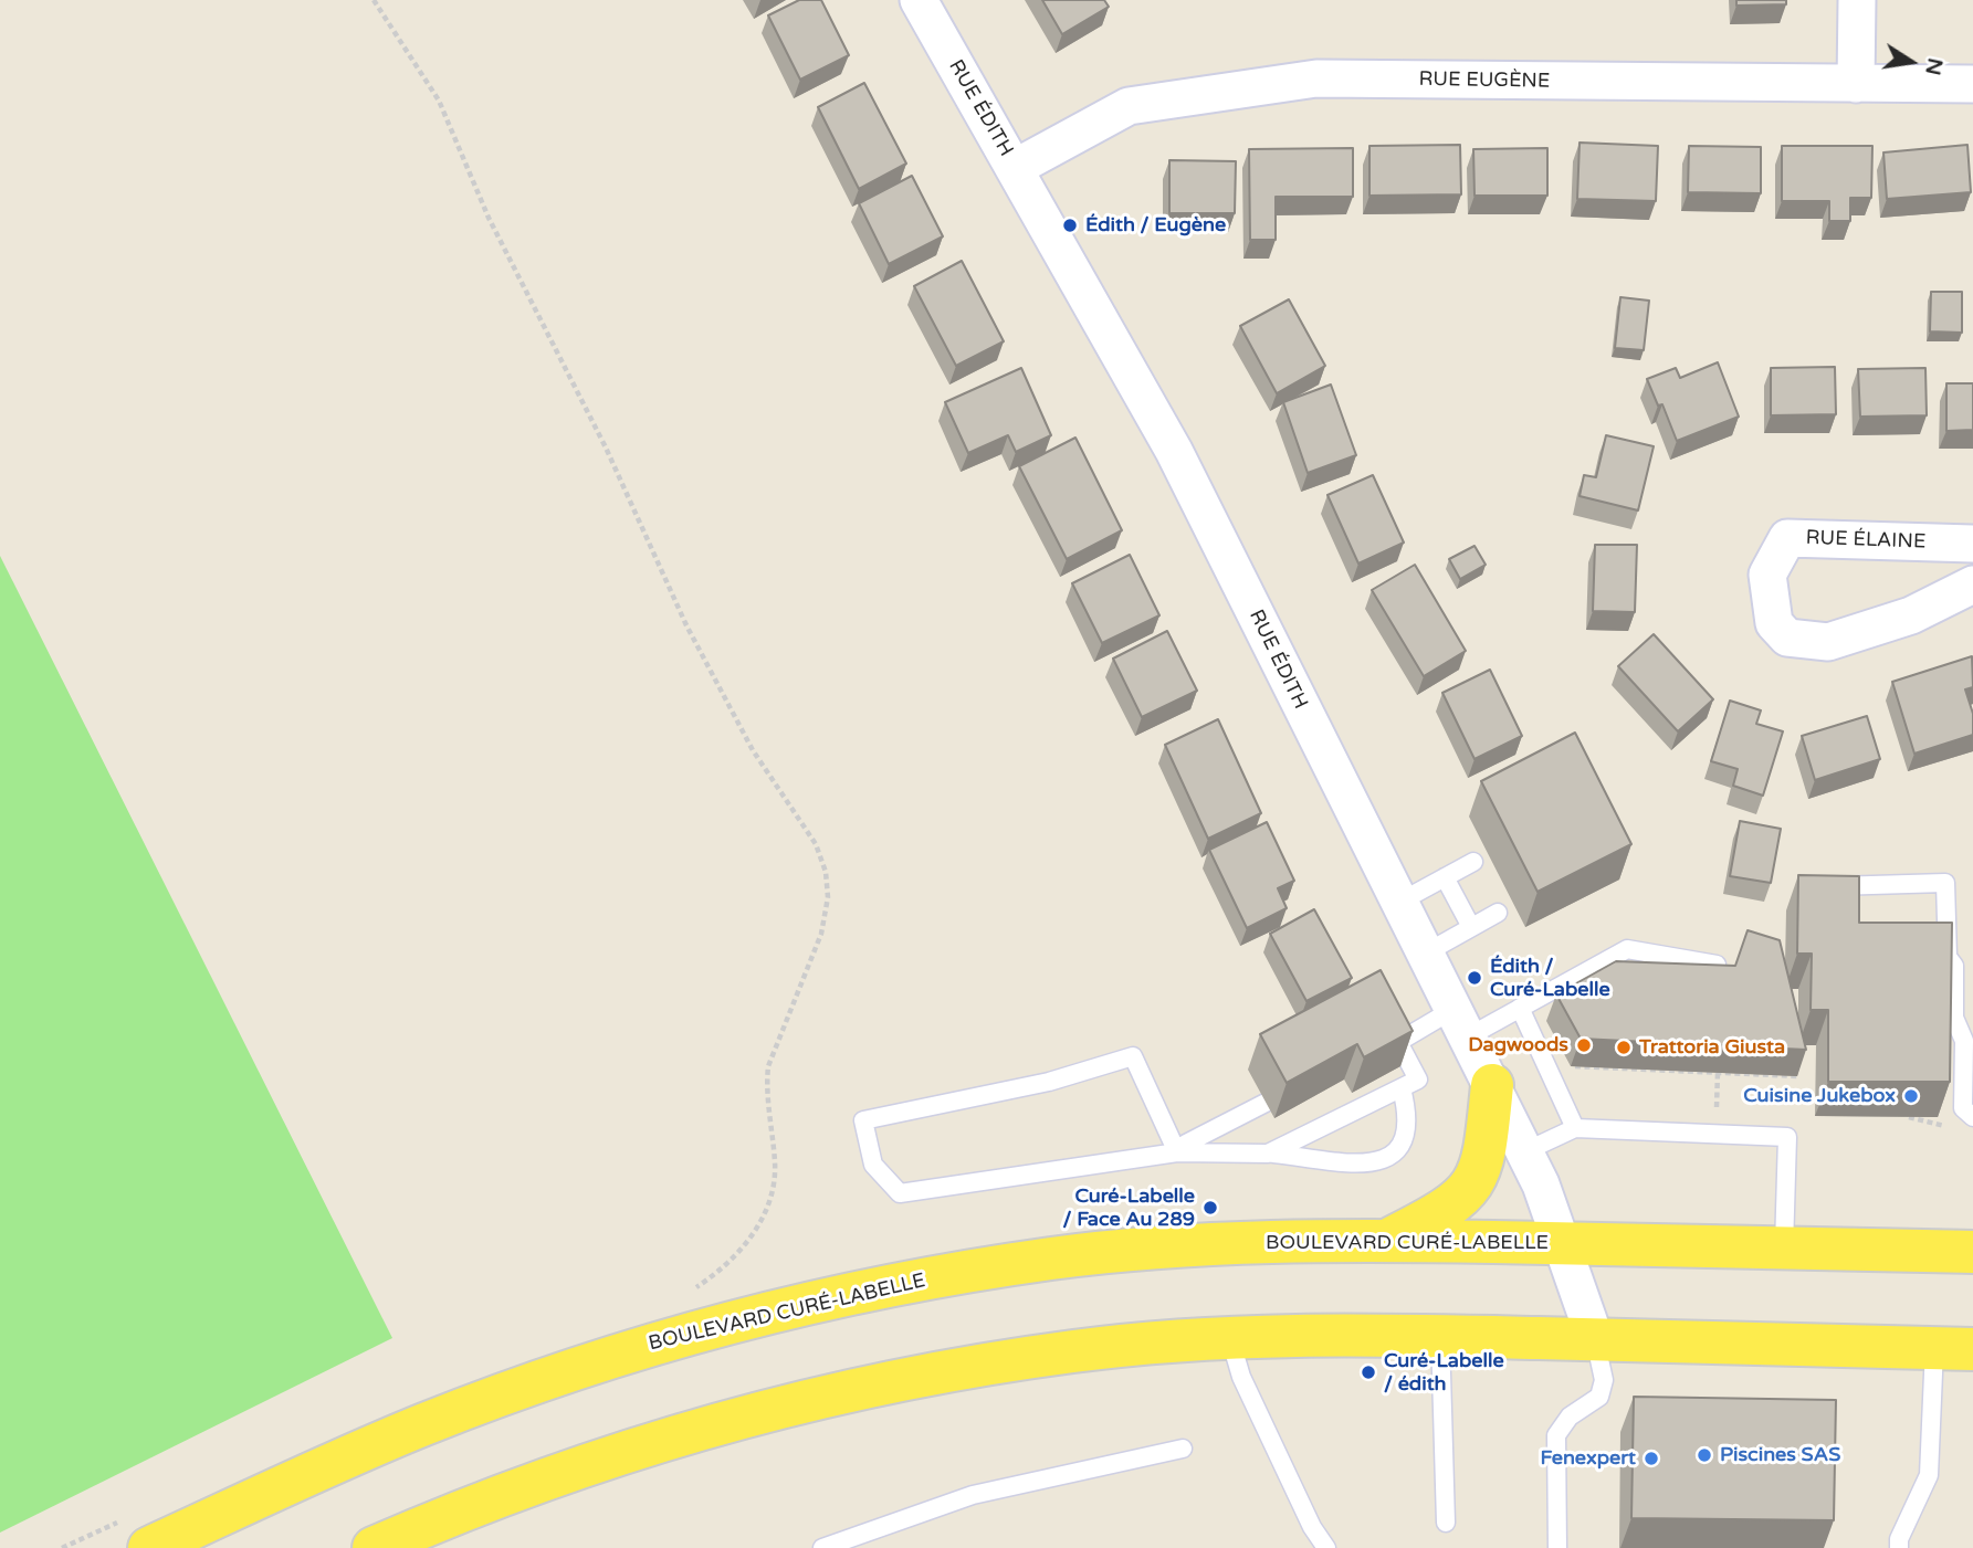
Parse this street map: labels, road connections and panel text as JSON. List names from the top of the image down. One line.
{"streets":{"main road":["BOULEVARD CURÉ-LABELLE"],"street":["RUE EUGÈNE","RUE ÉDITH","RUE ÉLAINE"]},"crossings":[["RUE EUGÈNE","RUE ÉDITH"],["RUE ÉDITH","BOULEVARD CURÉ-LABELLE"]],"places":["Édith / Eugène","Édith / Curé-Labelle","Dagwoods","Trattoria Giusta","Cuisine Jukebox","Curé-Labelle / Face Au 289","Curé-Labelle / édith","Piscines SAS","Fenexpert"],"north":"right"}
